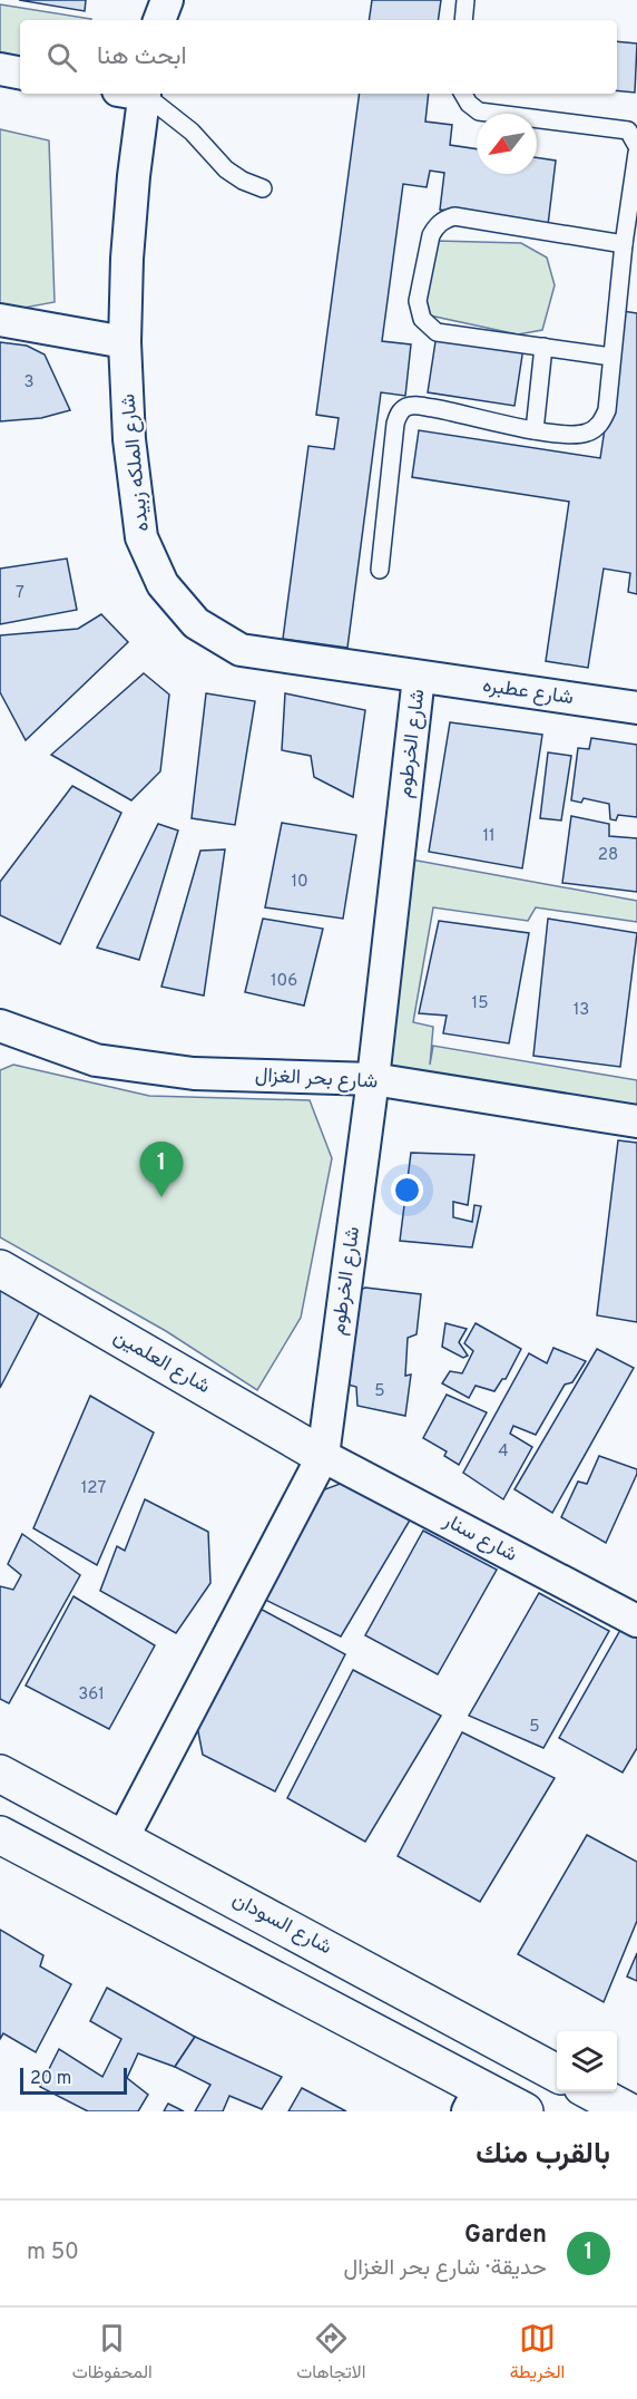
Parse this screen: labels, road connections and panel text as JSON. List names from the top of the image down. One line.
{"streets":{"main road":["شارع العلمين","شارع السودان"],"street":["شارع الملكه زبيده","شارع عطبره","شارع الخرطوم","شارع بحر الغزال","شارع سنار"]},"crossings":[["شارع الملكه زبيده","شارع عطبره"],["شارع الملكه زبيده","شارع الخرطوم"],["شارع عطبره","شارع الخرطوم"],["شارع الخرطوم","شارع بحر الغزال"],["شارع الخرطوم","شارع العلمين"],["شارع الخرطوم","شارع سنار"],["شارع الخرطوم","شارع السودان"],["شارع العلمين","شارع سنار"]],"house_numbers":["3","7","11","28","10","106","15","13","5","4","127","361","5"],"scale_bar":"20 m","north":"bottom left","page":{"search":"ابحث هنا","pins":"1","scale":"20 m","heading":"بالقرب منك","list":[{"mark":"1","name":"Garden","note":"حديقة · شارع بحر الغزال","value":"50 m"}],"nav":["الخريطة","الاتجاهات","المحفوظات"]}}
